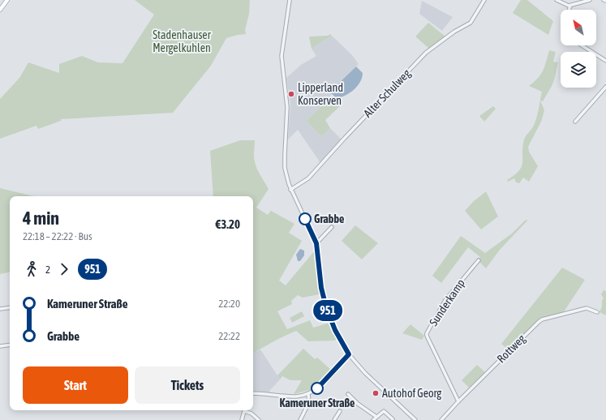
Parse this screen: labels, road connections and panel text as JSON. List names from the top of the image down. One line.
{"streets":{"street":["Alter Schulweg","Sunderkamp","Rottweg"]},"crossings":[["Sunderkamp","Rottweg"]],"parks":["Stadenhauser Mergelkuhlen"],"places":["Lipperland Konserven","Grabbe","Kameruner Straße","Autohof Georg"],"lines":["bus line 951"],"north":"top left","page":{"on_map":"951","heading":["4 min","22:18 – 22:22 · Bus","€3.20"],"legs":["2","951"],"list":[{"name":"Kameruner Straße","value":"22:20"},{"name":"Grabbe","value":"22:22"}],"buttons":["Start","Tickets"]}}
